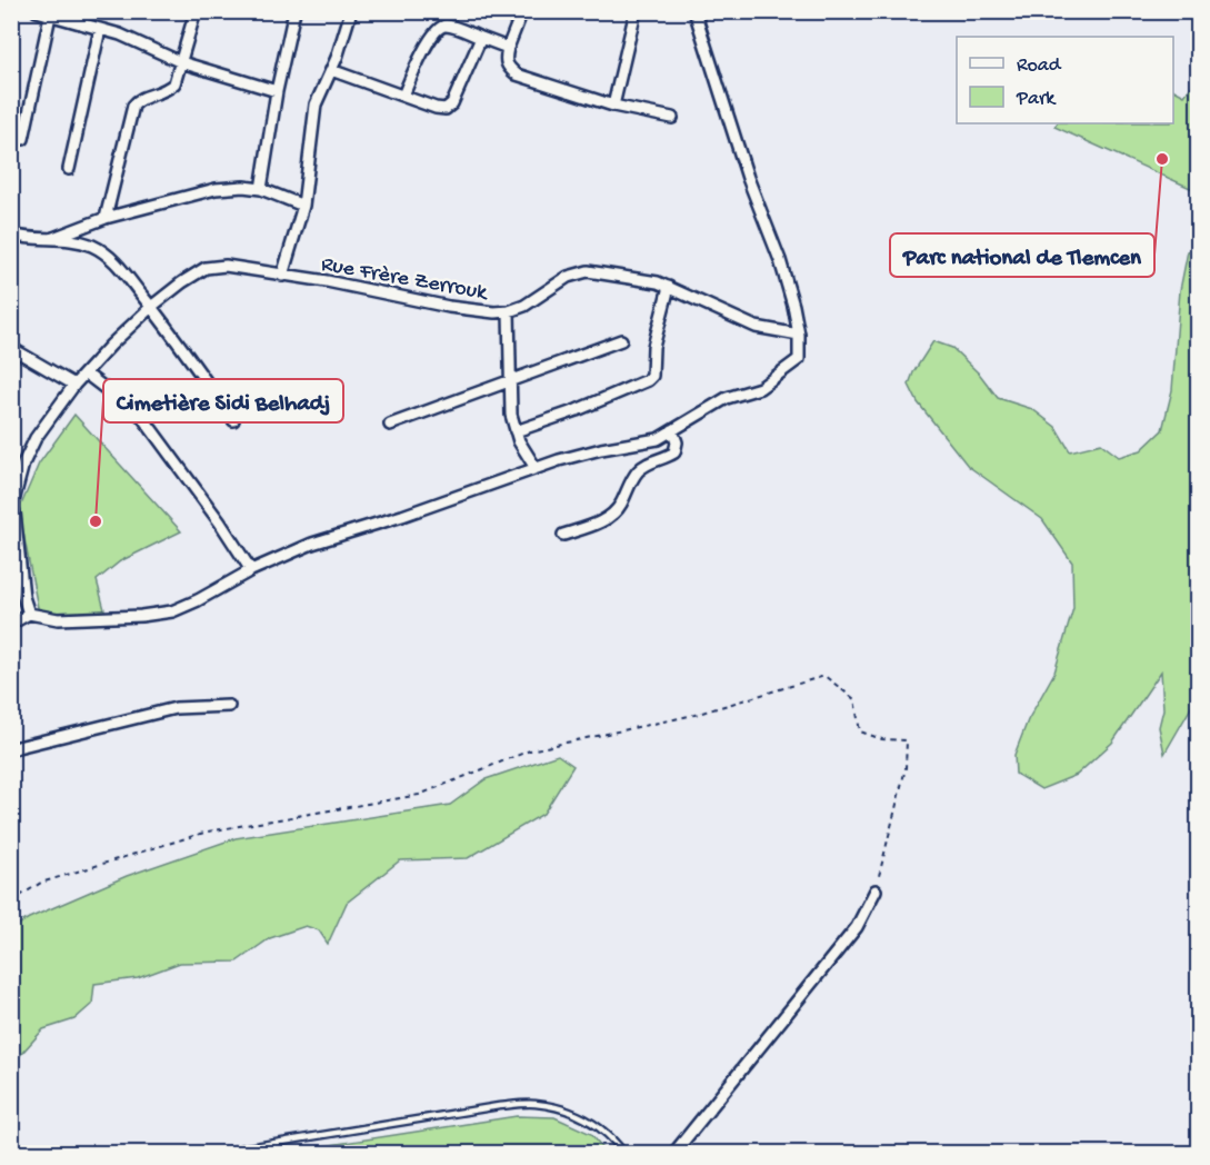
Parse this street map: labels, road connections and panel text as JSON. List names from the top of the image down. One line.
{"streets":{"street":["Rue Frère Zerrouk"]},"places":["Parc national de Tlemcen","Cimetière Sidi Belhadj"],"legend":["Road","Park"]}
